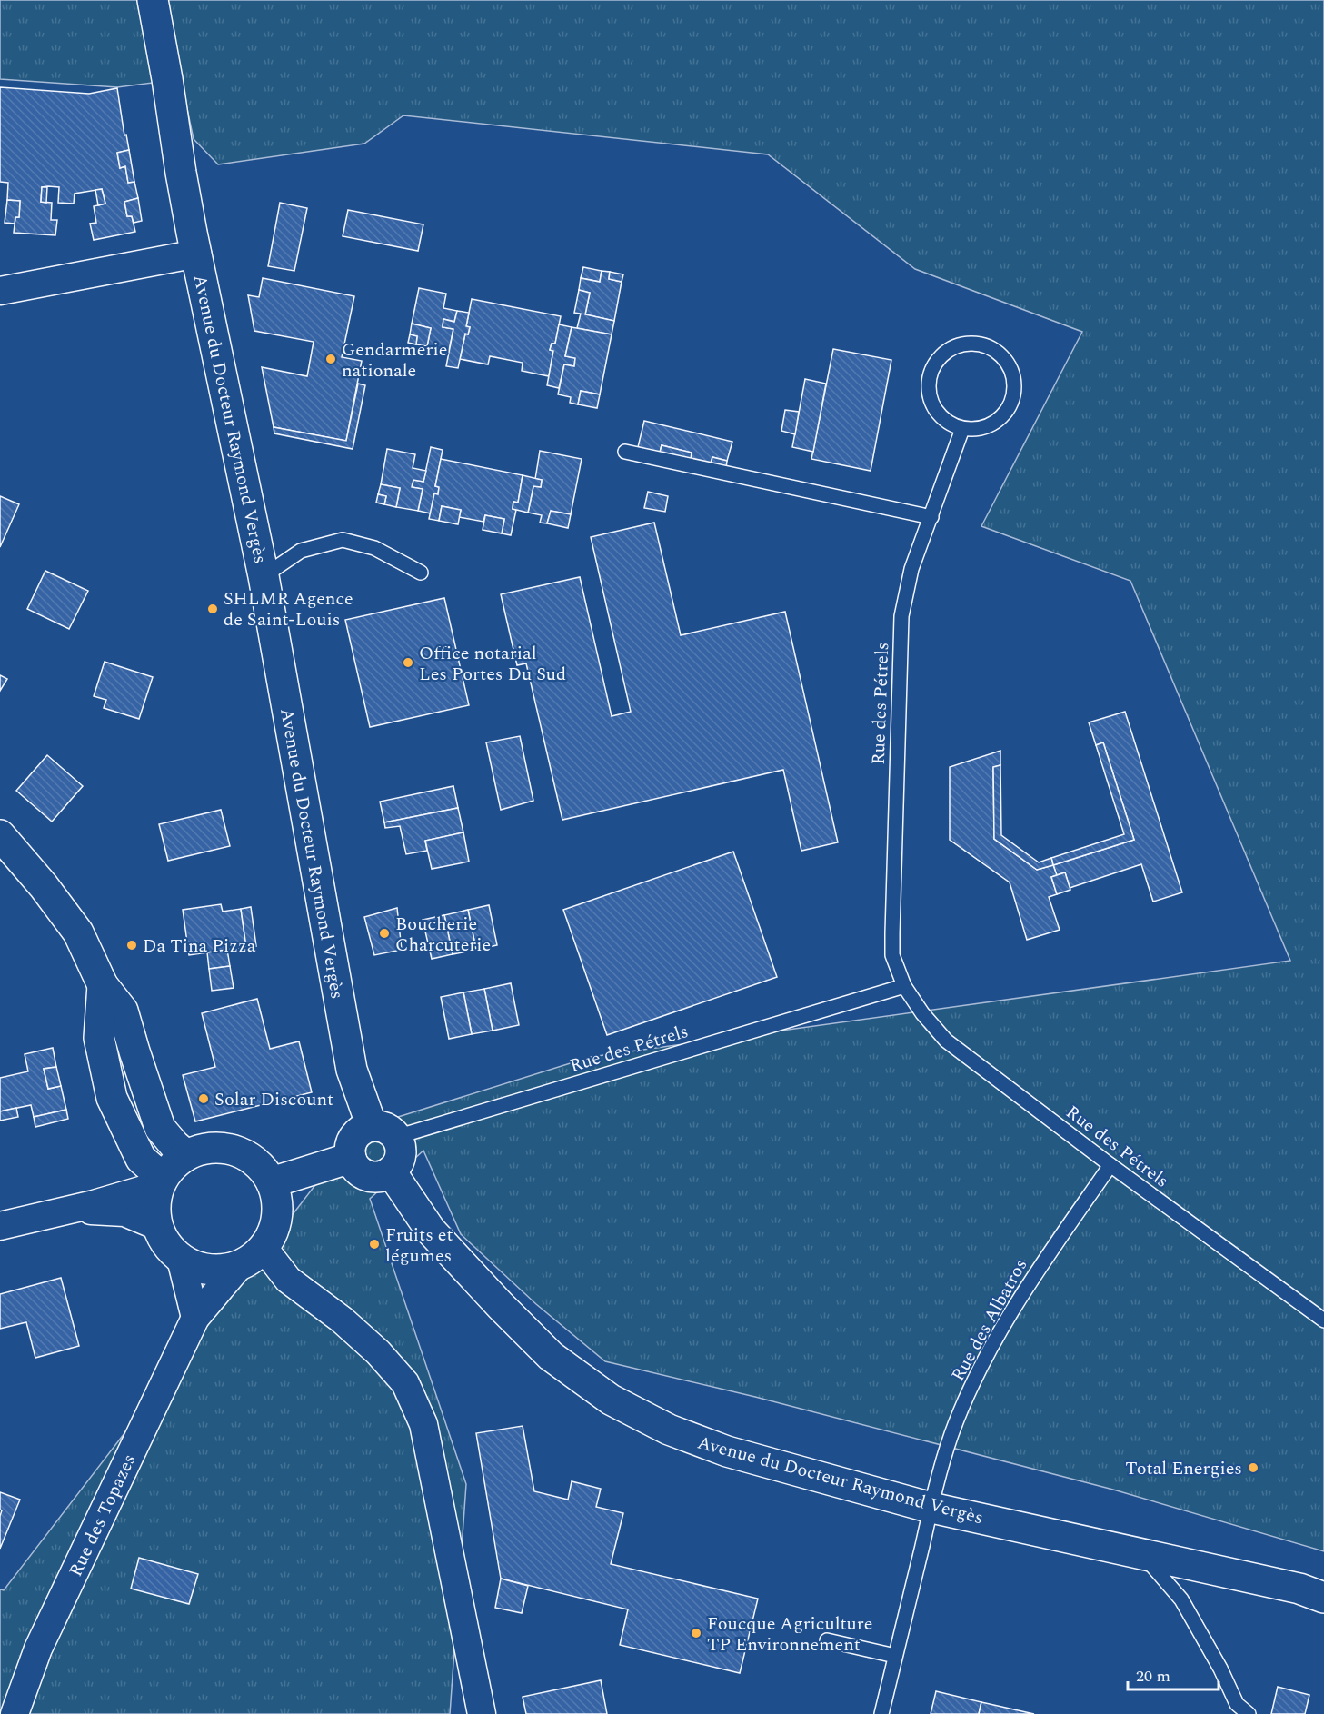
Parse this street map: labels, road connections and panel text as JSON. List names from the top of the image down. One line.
{"streets":{"main road":["Avenue du Docteur Raymond Vergès"],"street":["Rue des Topazes"],"lane":["Rue des Pétrels","Rue des Albatros"]},"crossings":[["Avenue du Docteur Raymond Vergès","Rue des Pétrels"],["Avenue du Docteur Raymond Vergès","Rue des Albatros"],["Rue des Pétrels","Rue des Albatros"]],"places":["Gendarmerie nationale","SHLMR Agence de Saint-Louis","Office notarial Les Portes Du Sud","Boucherie Charcuterie","Da Tina Pizza","Solar Discount","Fruits et légumes","Total Energies","Foucque Agriculture TP Environnement"],"scale_bar":"20 m"}
